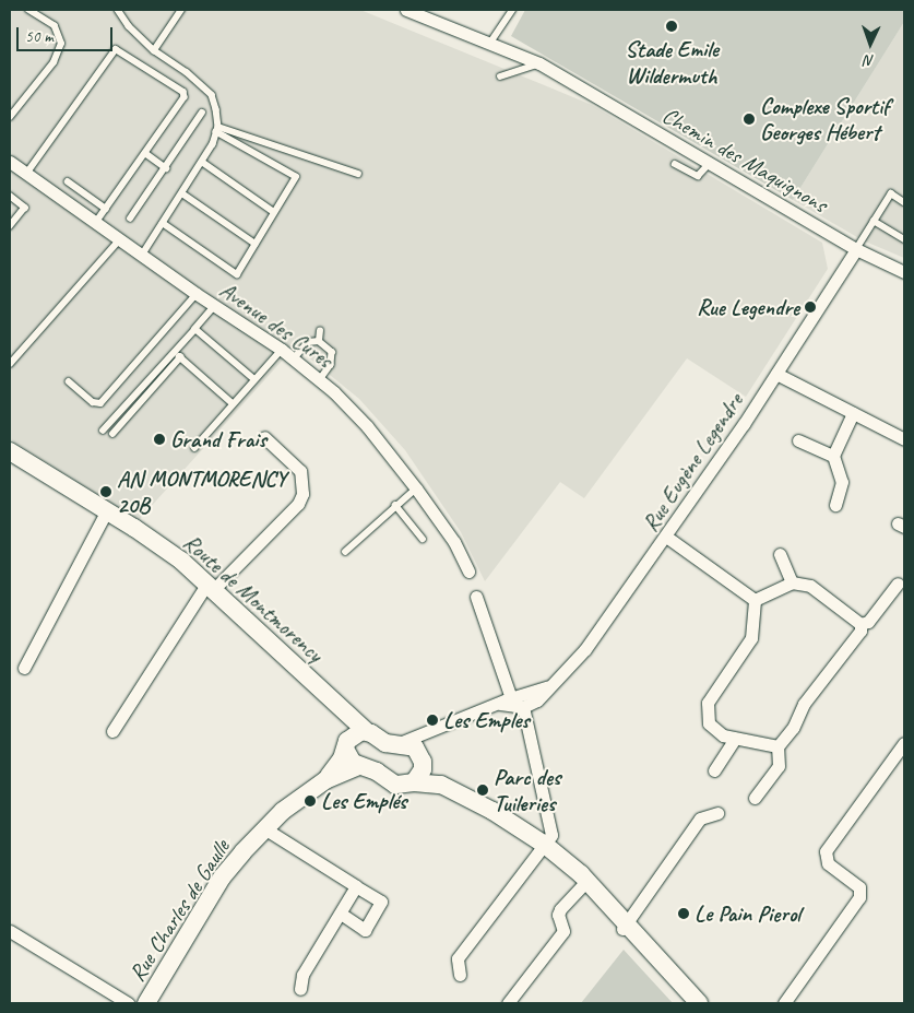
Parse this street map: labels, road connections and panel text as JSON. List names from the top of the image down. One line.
{"streets":{"main road":["Route de Montmorency","Rue Charles de Gaulle"],"street":["Chemin des Maquignons","Avenue des Cures","Rue Eugène Legendre"]},"crossings":[["Chemin des Maquignons","Rue Eugène Legendre"],["Rue Eugène Legendre","Route de Montmorency"]],"places":["Stade Emile Wildermuth","Complexe Sportif Georges Hébert","Rue Legendre","Grand Frais","AN MONTMORENCY 20B","Les Emples","Parc des Tuileries","Les Emplés","Le Pain Pierol"],"scale_bar":"50 m","north":"bottom"}
